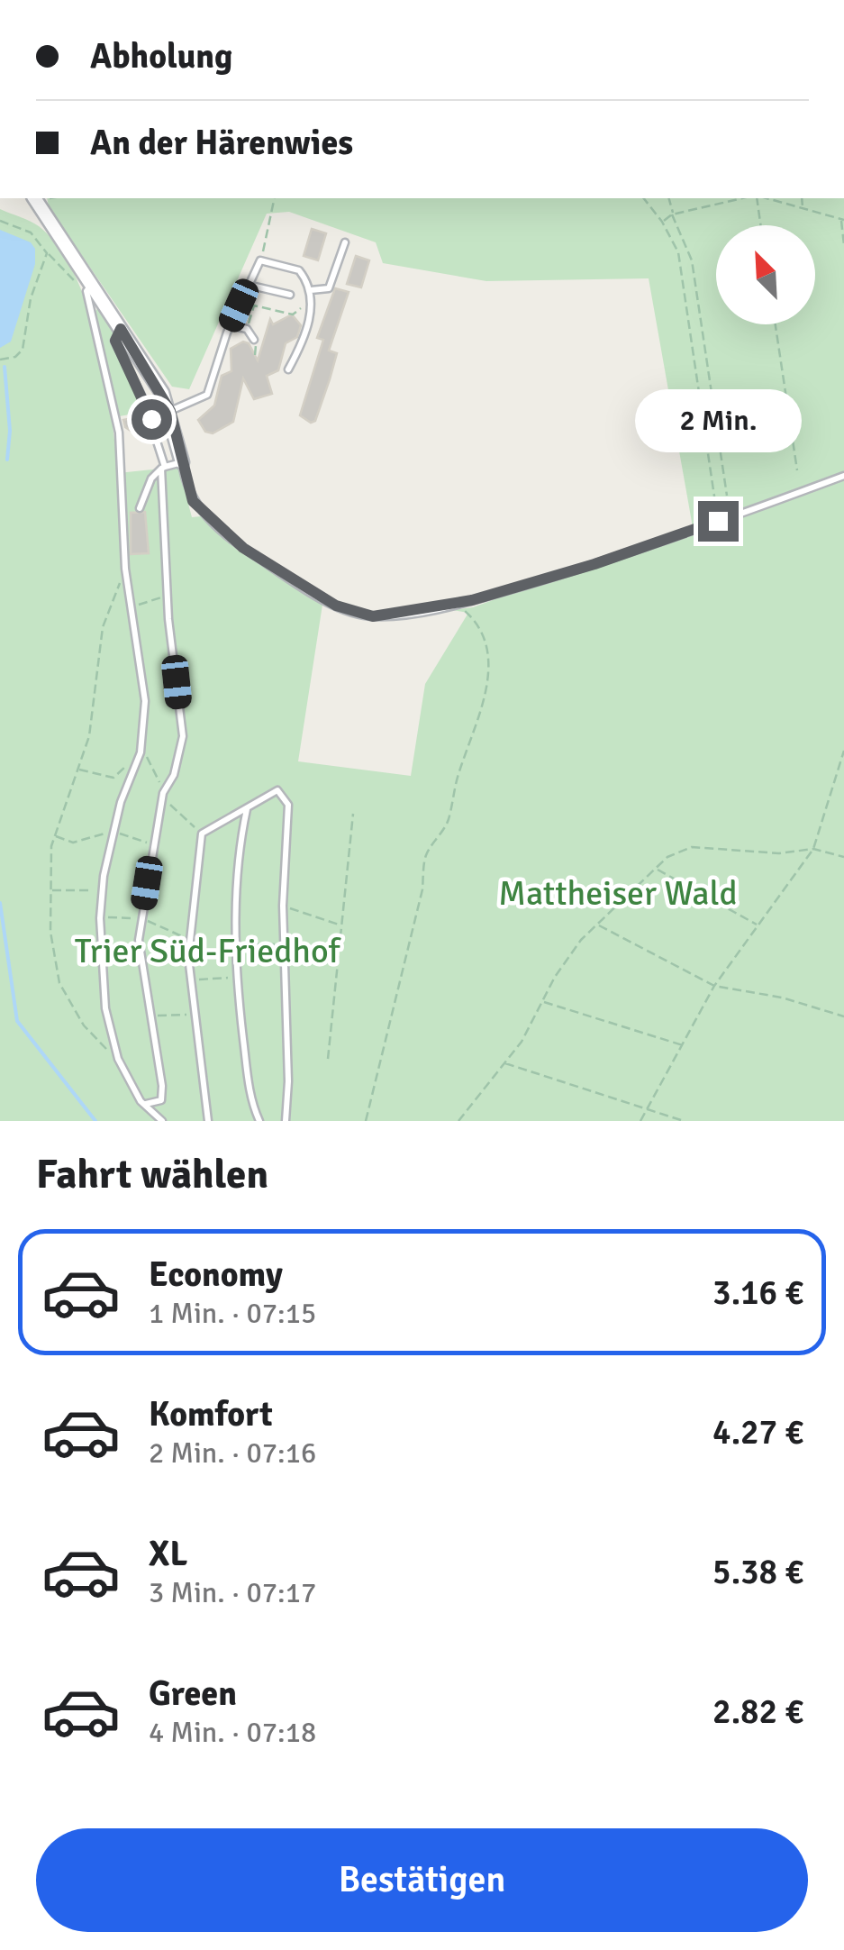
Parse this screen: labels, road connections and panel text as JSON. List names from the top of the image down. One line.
{"parks":["Mattheiser Wald","Trier Süd-Friedhof"],"north":"top left","page":{"banner":["Abholung","An der Härenwies"],"bubble":"2 Min.","heading":"Fahrt wählen","list":[{"name":"Economy","note":"1 Min. · 07:15","value":"3.16 €"},{"name":"Komfort","note":"2 Min. · 07:16","value":"4.27 €"},{"name":"XL","note":"3 Min. · 07:17","value":"5.38 €"},{"name":"Green","note":"4 Min. · 07:18","value":"2.82 €"}],"buttons":"Bestätigen"}}
